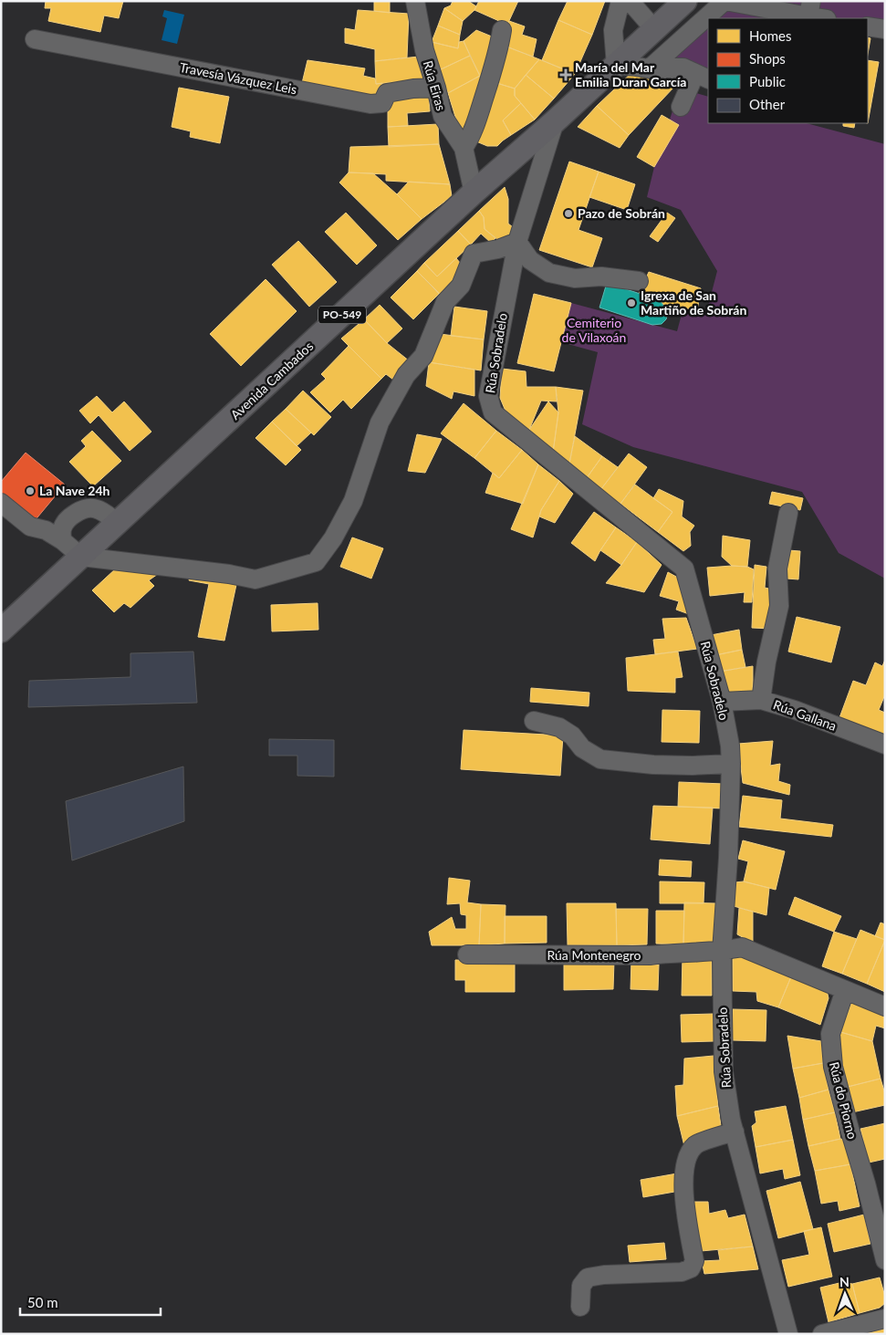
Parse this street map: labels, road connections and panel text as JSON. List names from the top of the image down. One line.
{"streets":{"main road":["PO-549","Avenida Cambados"],"street":["Travesía Vázquez Leis","Rúa Eiras","Rúa Sobradelo","Rúa Gallana","Rúa Montenegro","Rúa do Piorno"]},"crossings":[["Travesía Vázquez Leis","Rúa Eiras"],["Rúa Eiras","Avenida Cambados"],["Rúa Sobradelo","Avenida Cambados"],["Rúa Sobradelo","Rúa Gallana"],["Rúa Sobradelo","Rúa Montenegro"]],"parks":["Cemiterio de Vilaxoán"],"places":{"health":["María del Mar Emilia Duran García"],"other":["Pazo de Sobrán","Igrexa de San Martiño de Sobrán","La Nave 24h"]},"legend":["Homes","Shops","Public","Other"],"scale_bar":"50 m","north":"top"}
